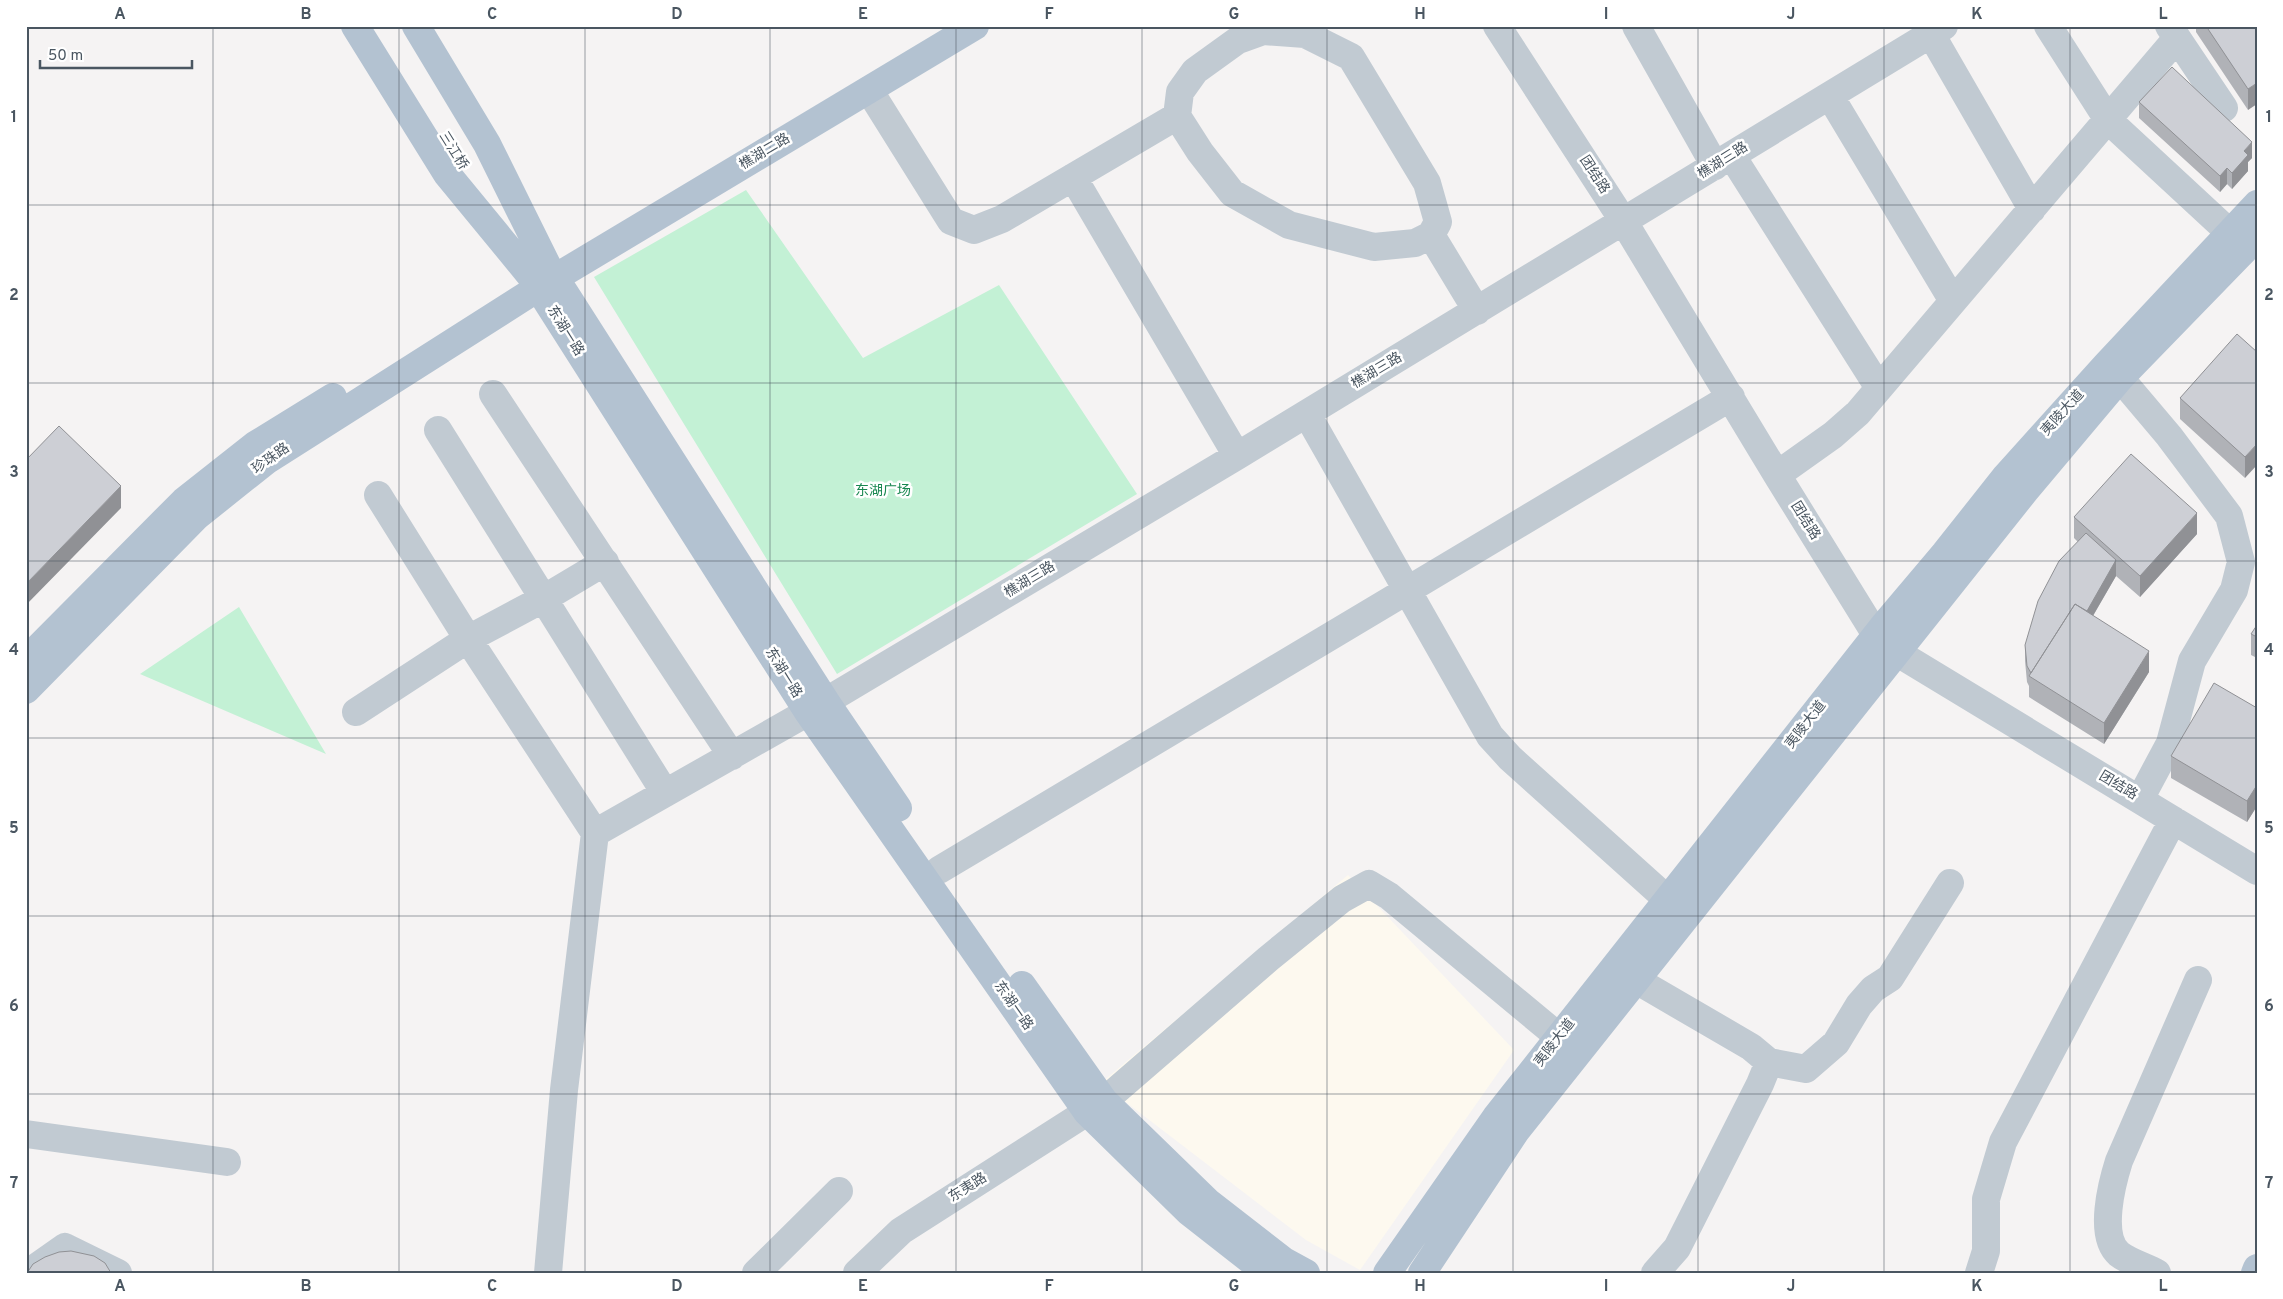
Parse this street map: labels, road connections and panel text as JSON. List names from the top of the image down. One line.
{"streets":{"main road":["三江桥","樵湖二路","东湖一路","夷陵大道","珍珠路"],"street":["樵湖三路","团结路","东夷路"]},"crossings":[["三江桥","樵湖二路"],["三江桥","珍珠路"],["樵湖二路","珍珠路"],["樵湖三路","团结路"],["樵湖三路","东湖一路"],["团结路","夷陵大道"],["东湖一路","东夷路"],["夷陵大道","东夷路"]],"parks":["东湖广场"],"scale_bar":"50 m","grid":{"columns":["A","B","C","D","E","F","G","H","I","J","K","L"],"rows":["1","2","3","4","5","6","7"]}}
